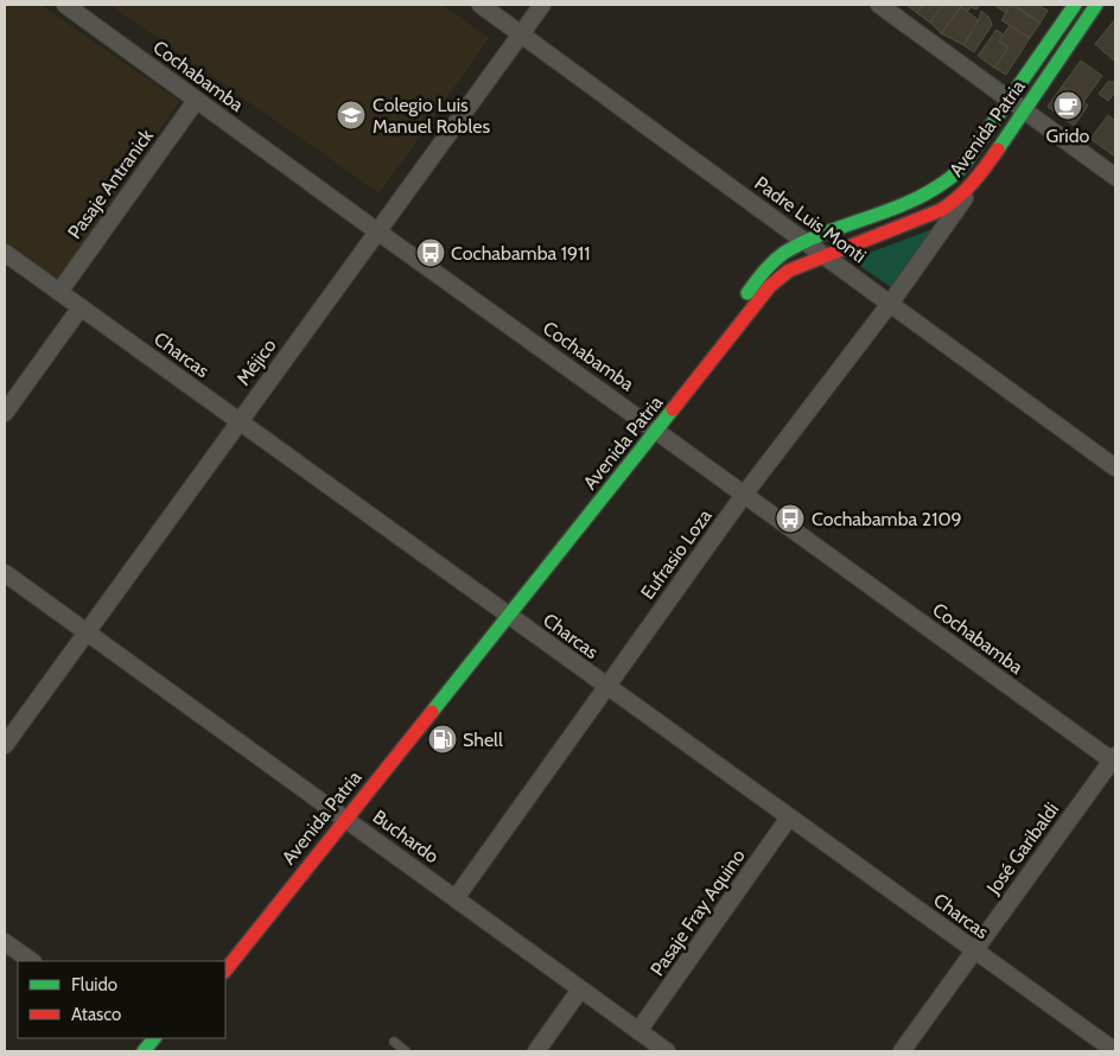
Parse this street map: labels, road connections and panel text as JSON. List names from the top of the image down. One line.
{"streets":{"main road":["Avenida Patria"],"street":["Cochabamba","Pasaje Antranick","Padre Luis Monti","Charcas","Méjico","Eufrasio Loza","Buchardo","José Garibaldi","Pasaje Fray Aquino"]},"crossings":[["Cochabamba","Avenida Patria"],["Cochabamba","Pasaje Antranick"],["Cochabamba","Méjico"],["Cochabamba","Eufrasio Loza"],["Cochabamba","José Garibaldi"],["Avenida Patria","Padre Luis Monti"],["Avenida Patria","Charcas"],["Avenida Patria","Eufrasio Loza"],["Avenida Patria","Buchardo"],["Pasaje Antranick","Charcas"],["Padre Luis Monti","Méjico"],["Padre Luis Monti","Eufrasio Loza"],["Charcas","Méjico"],["Charcas","Eufrasio Loza"],["Charcas","José Garibaldi"],["Charcas","Pasaje Fray Aquino"],["Méjico","Buchardo"],["Eufrasio Loza","Buchardo"],["Buchardo","Pasaje Fray Aquino"]],"places":{"cafe":["Grido"],"school or university":["Colegio Luis Manuel Robles"],"bus stop":["Cochabamba 1911","Cochabamba 2109"],"fuel station":["Shell"]},"legend":["Fluido","Atasco"]}
